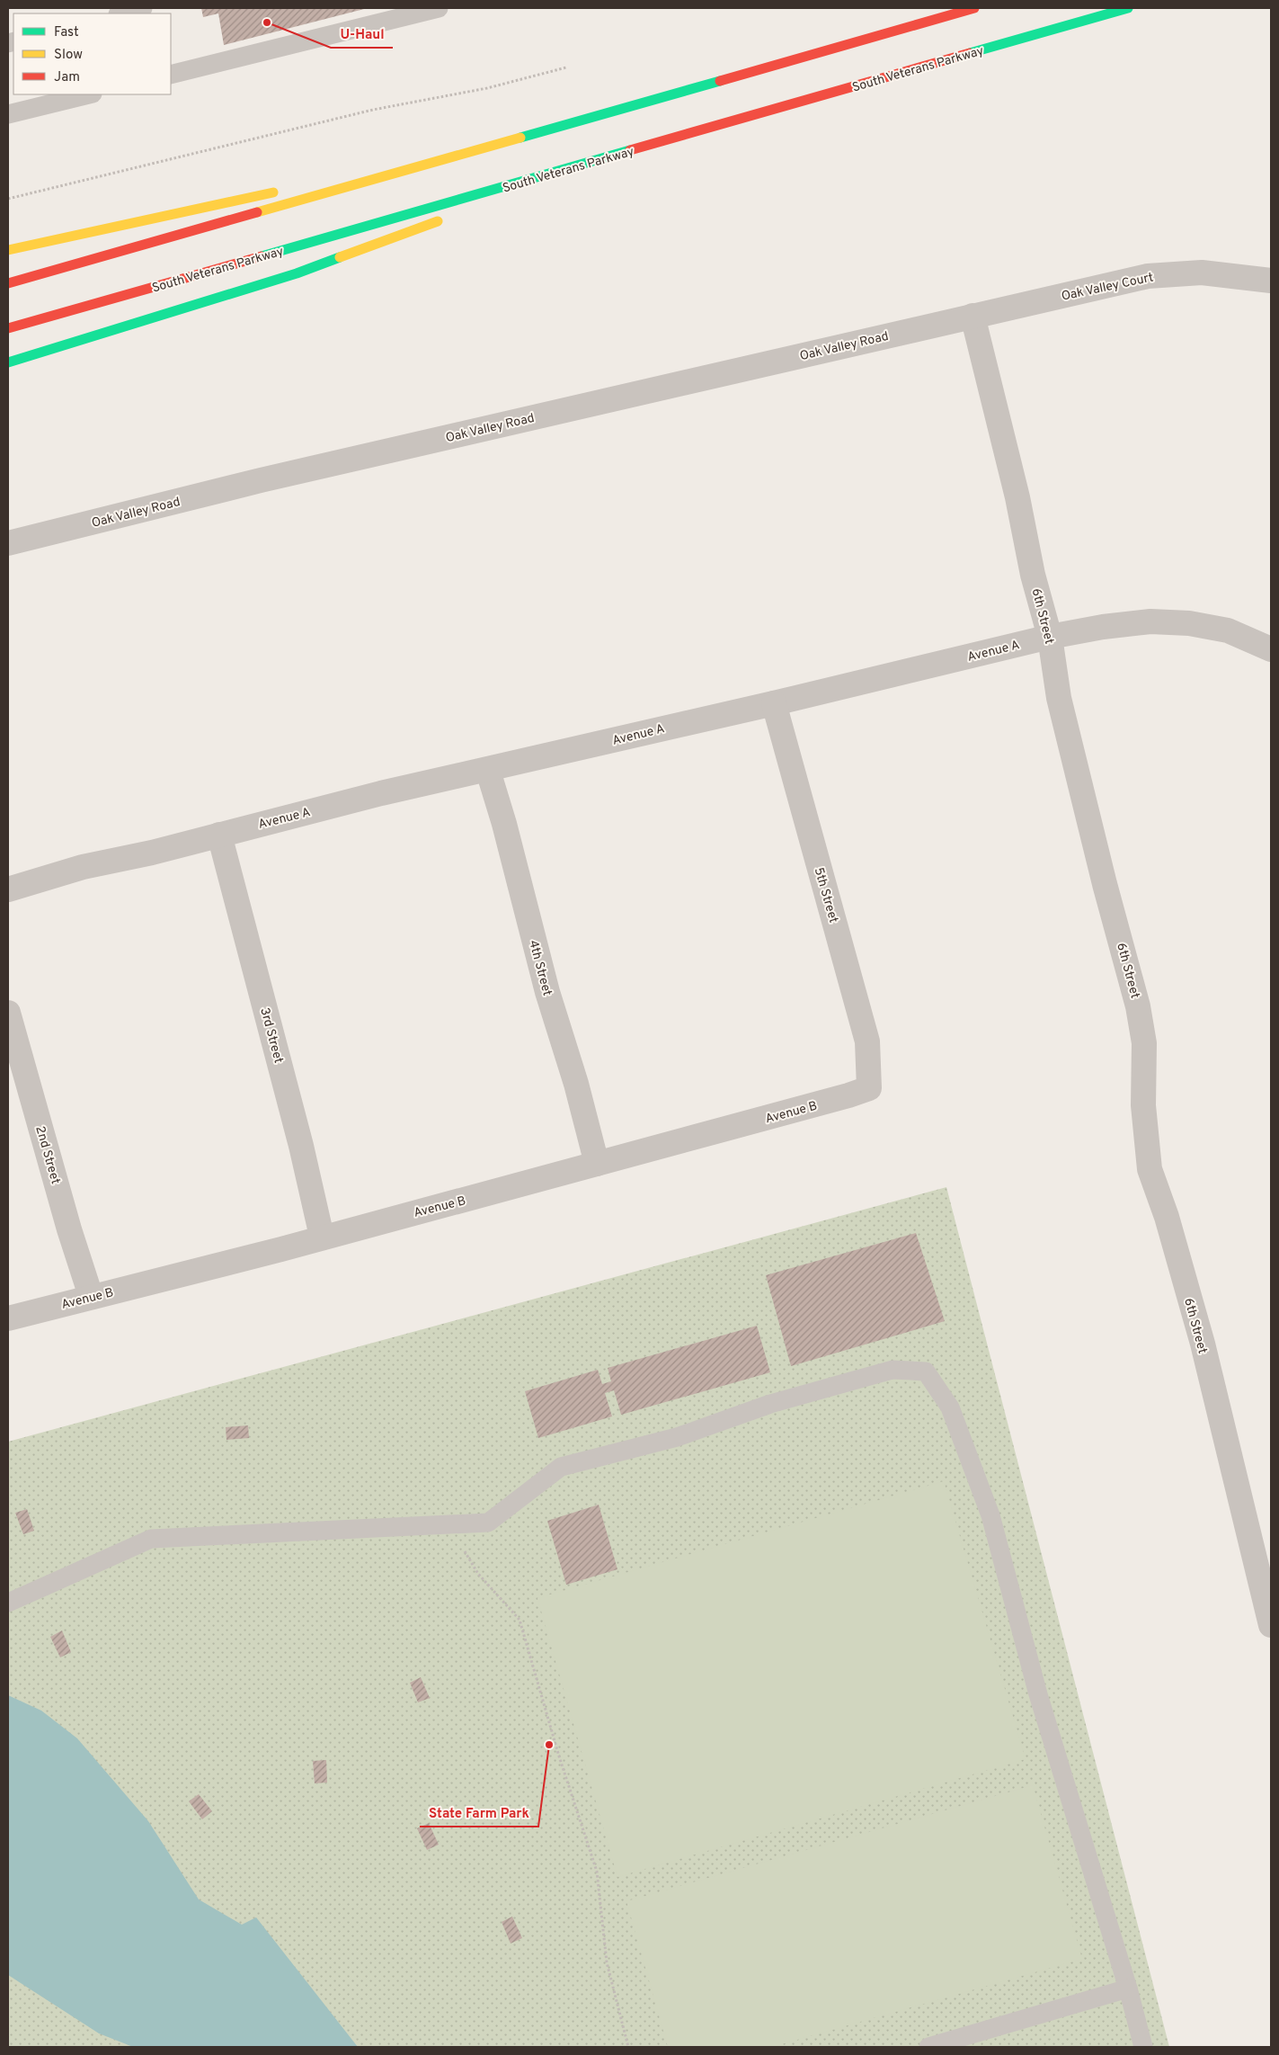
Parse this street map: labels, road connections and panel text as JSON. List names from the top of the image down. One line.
{"streets":{"highway":["South Veterans Parkway"],"street":["Oak Valley Court","Oak Valley Road","6th Street","Avenue A","5th Street","4th Street","3rd Street","Avenue B","2nd Street"]},"crossings":[["Oak Valley Court","Oak Valley Road"],["Oak Valley Court","6th Street"],["Oak Valley Road","6th Street"],["6th Street","Avenue A"],["Avenue A","5th Street"],["Avenue A","4th Street"],["Avenue A","3rd Street"],["5th Street","Avenue B"],["4th Street","Avenue B"],["3rd Street","Avenue B"],["Avenue B","2nd Street"]],"places":["U-Haul","State Farm Park"],"legend":["Fast","Slow","Jam"]}
